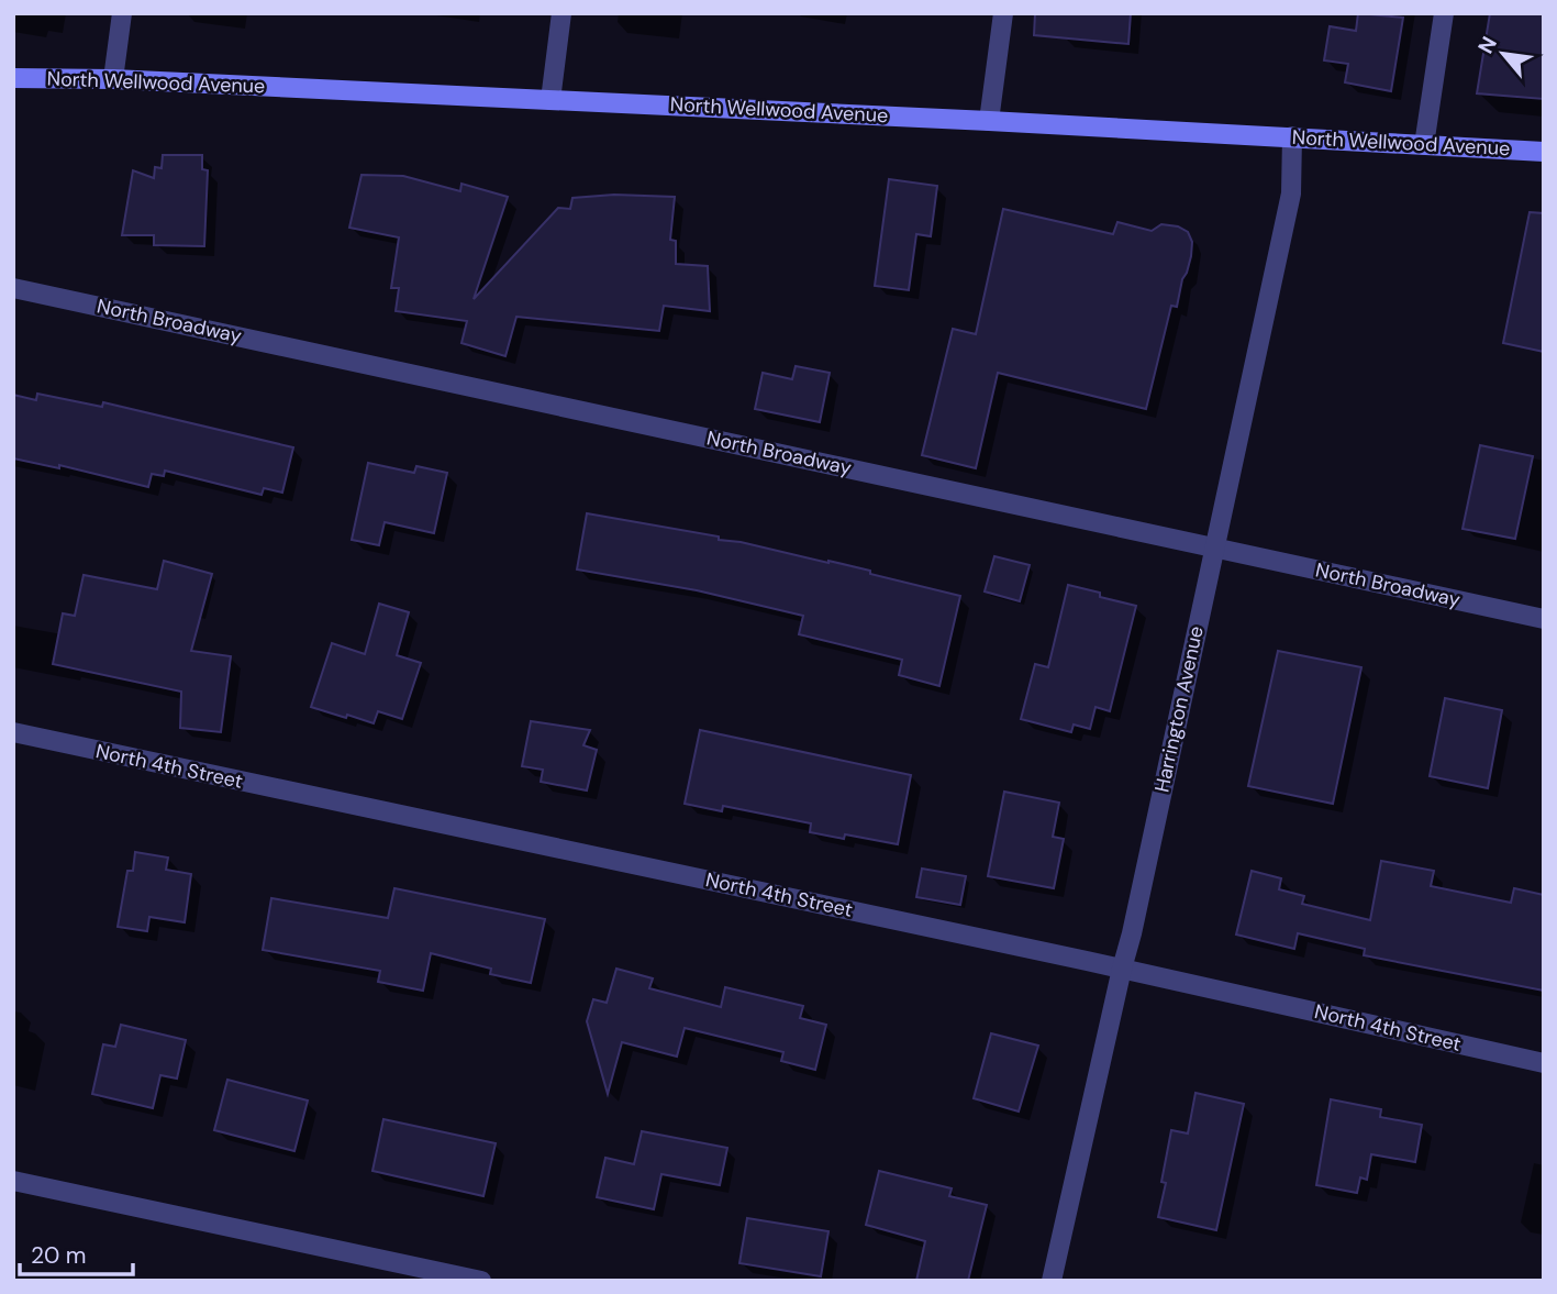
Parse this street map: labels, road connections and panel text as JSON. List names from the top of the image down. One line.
{"streets":{"main road":["North Wellwood Avenue"],"street":["North Broadway","Harrington Avenue","North 4th Street"]},"crossings":[["North Wellwood Avenue","Harrington Avenue"],["North Broadway","Harrington Avenue"],["Harrington Avenue","North 4th Street"]],"scale_bar":"20 m","north":"top left"}
